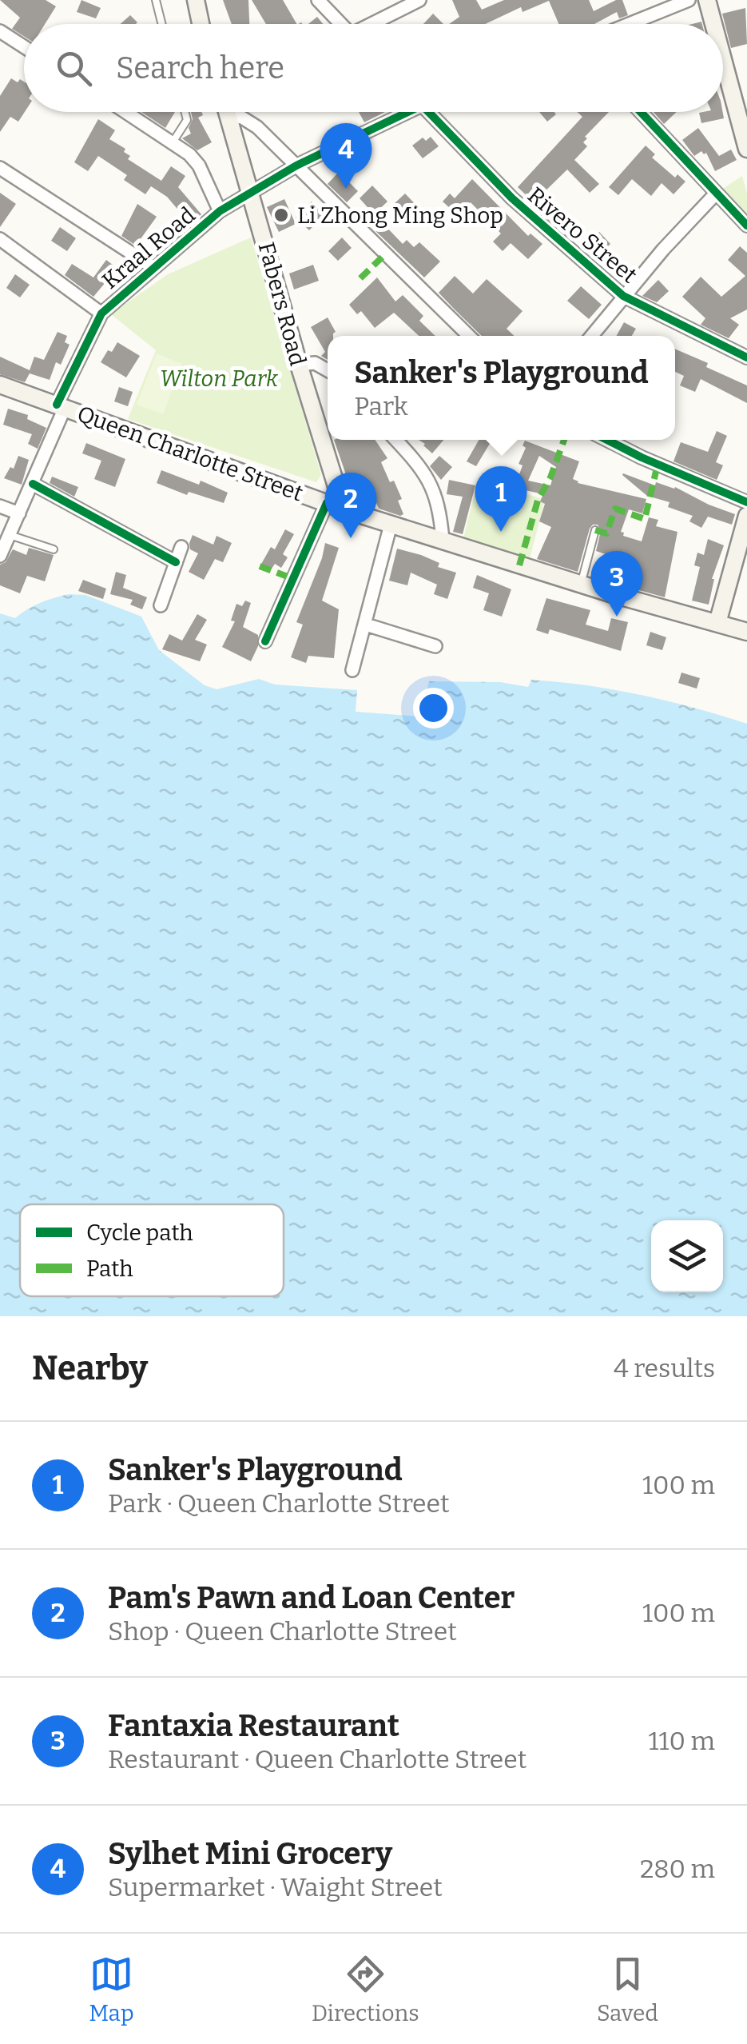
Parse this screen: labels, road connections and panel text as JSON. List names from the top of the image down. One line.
{"streets":{"main road":["Fabers Road","Queen Charlotte Street"],"street":["Rivero Street","Kraal Road"]},"crossings":[["Kraal Road","Fabers Road"],["Kraal Road","Queen Charlotte Street"],["Fabers Road","Queen Charlotte Street"]],"parks":["Wilton Park"],"places":["Li Zhong Ming Shop"],"legend":["Cycle path","Path"],"page":{"search":"Search here","pins":["4","1","2","3"],"popup":["Sanker's Playground","Park"],"heading":["Nearby","4 results"],"list":[{"mark":"1","name":"Sanker's Playground","note":"Park · Queen Charlotte Street","value":"100 m"},{"mark":"2","name":"Pam's Pawn and Loan Center","note":"Shop · Queen Charlotte Street","value":"100 m"},{"mark":"3","name":"Fantaxia Restaurant","note":"Restaurant · Queen Charlotte Street","value":"110 m"},{"mark":"4","name":"Sylhet Mini Grocery","note":"Supermarket · Waight Street","value":"280 m"}],"nav":["Map","Directions","Saved"]}}
